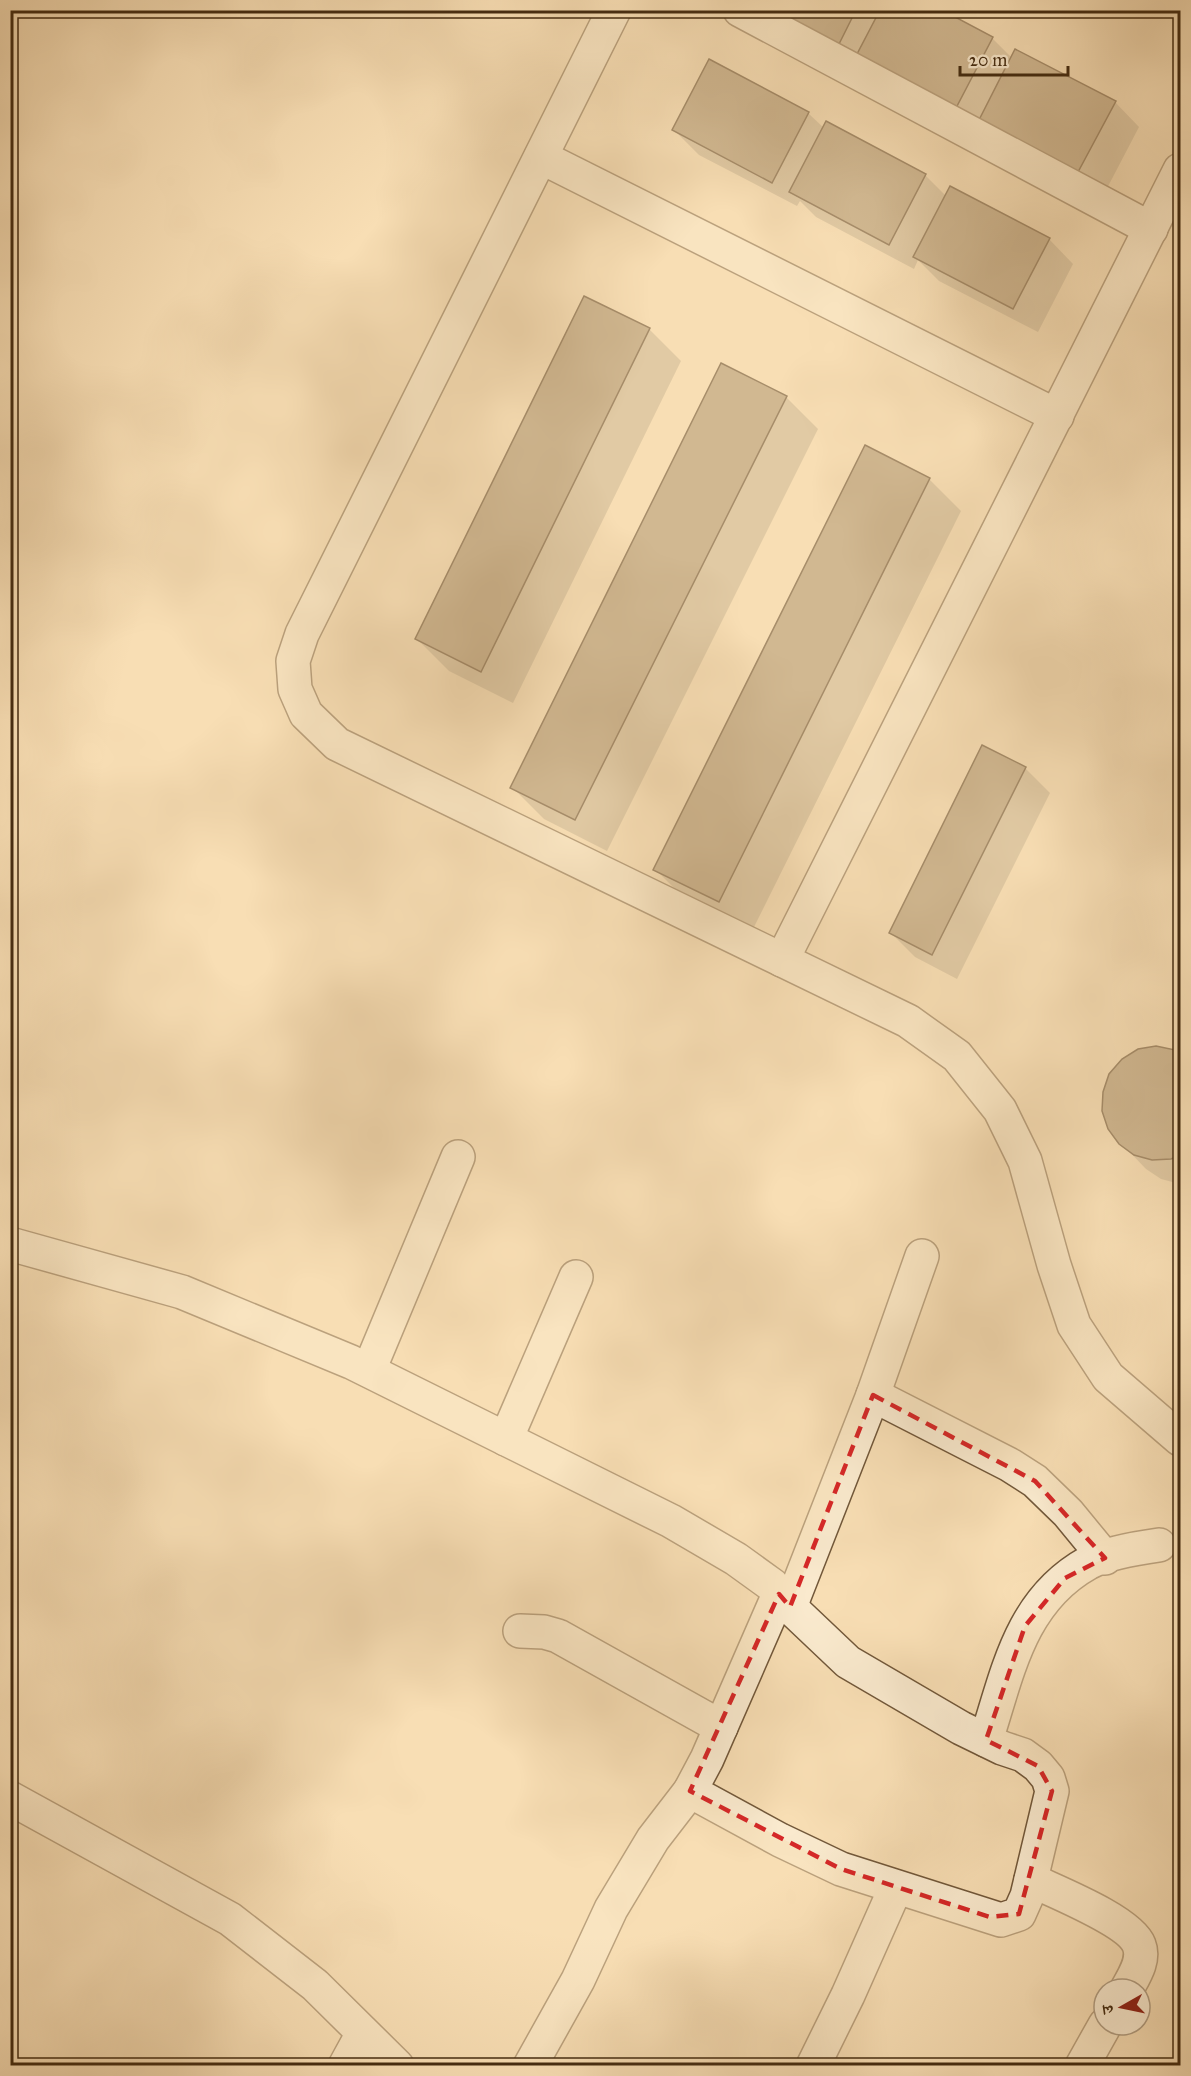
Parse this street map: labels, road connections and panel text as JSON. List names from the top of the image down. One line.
{"scale_bar":"20 m","north":"left"}
